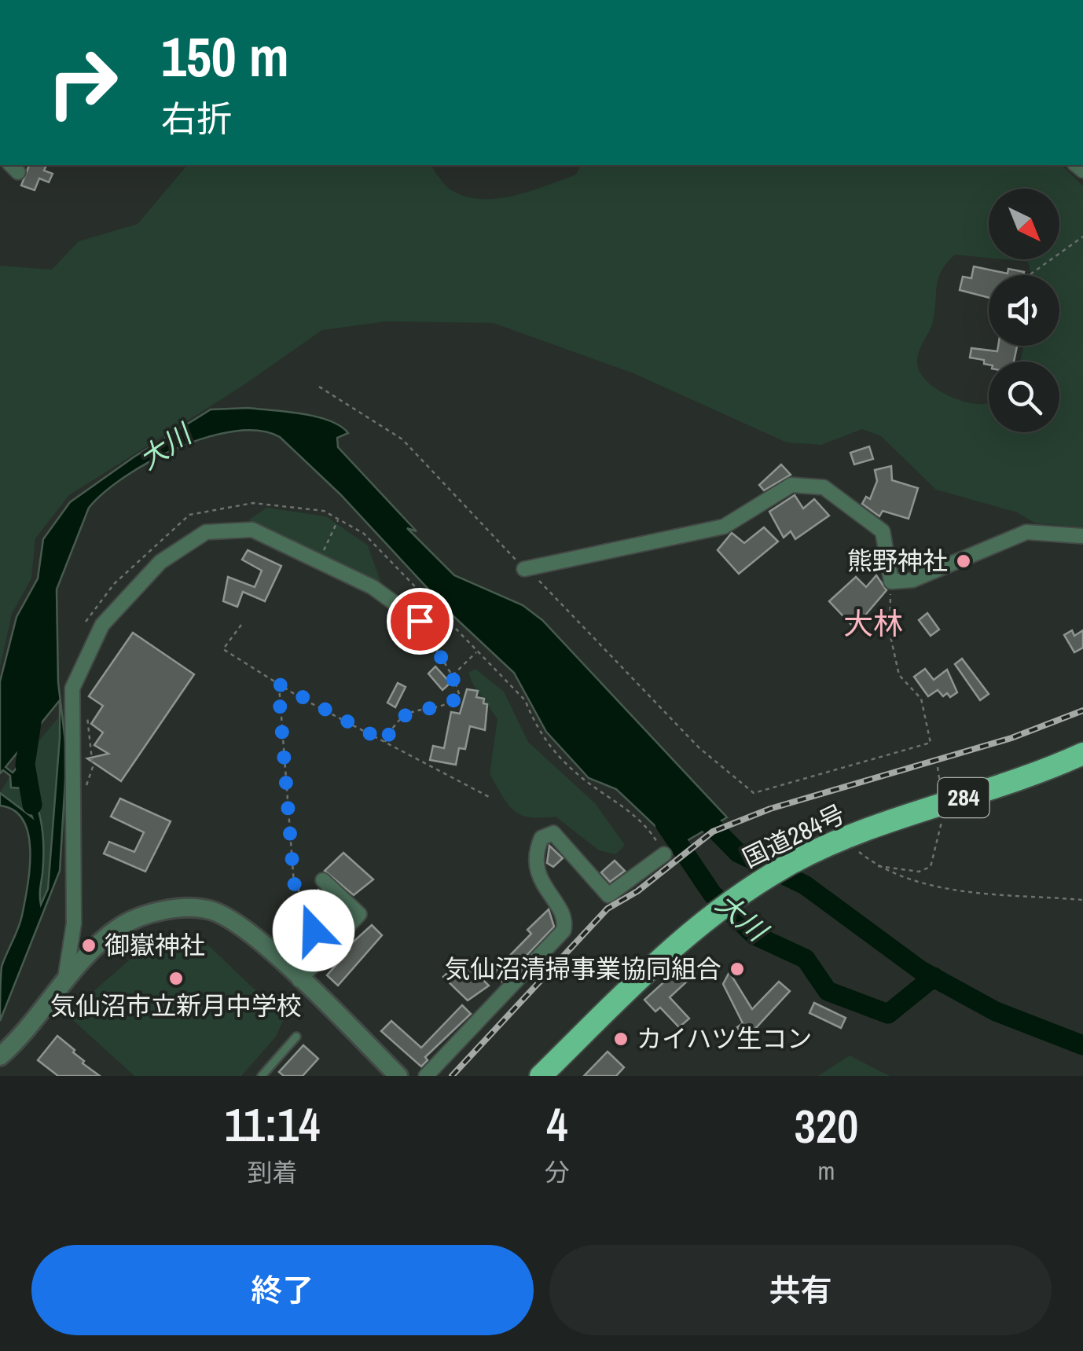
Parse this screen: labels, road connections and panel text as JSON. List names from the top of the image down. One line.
{"streets":{"highway":["284","国道284号"]},"districts":["大林"],"water":["大川"],"places":["熊野神社","御嶽神社","気仙沼清掃事業協同組合","気仙沼市立新月中学校","カイハツ生コン"],"north":"bottom right","page":{"turn":["150 m","右折"],"eta":["11:14","到着","4","分","320","m"],"buttons":["終了","共有"]}}
